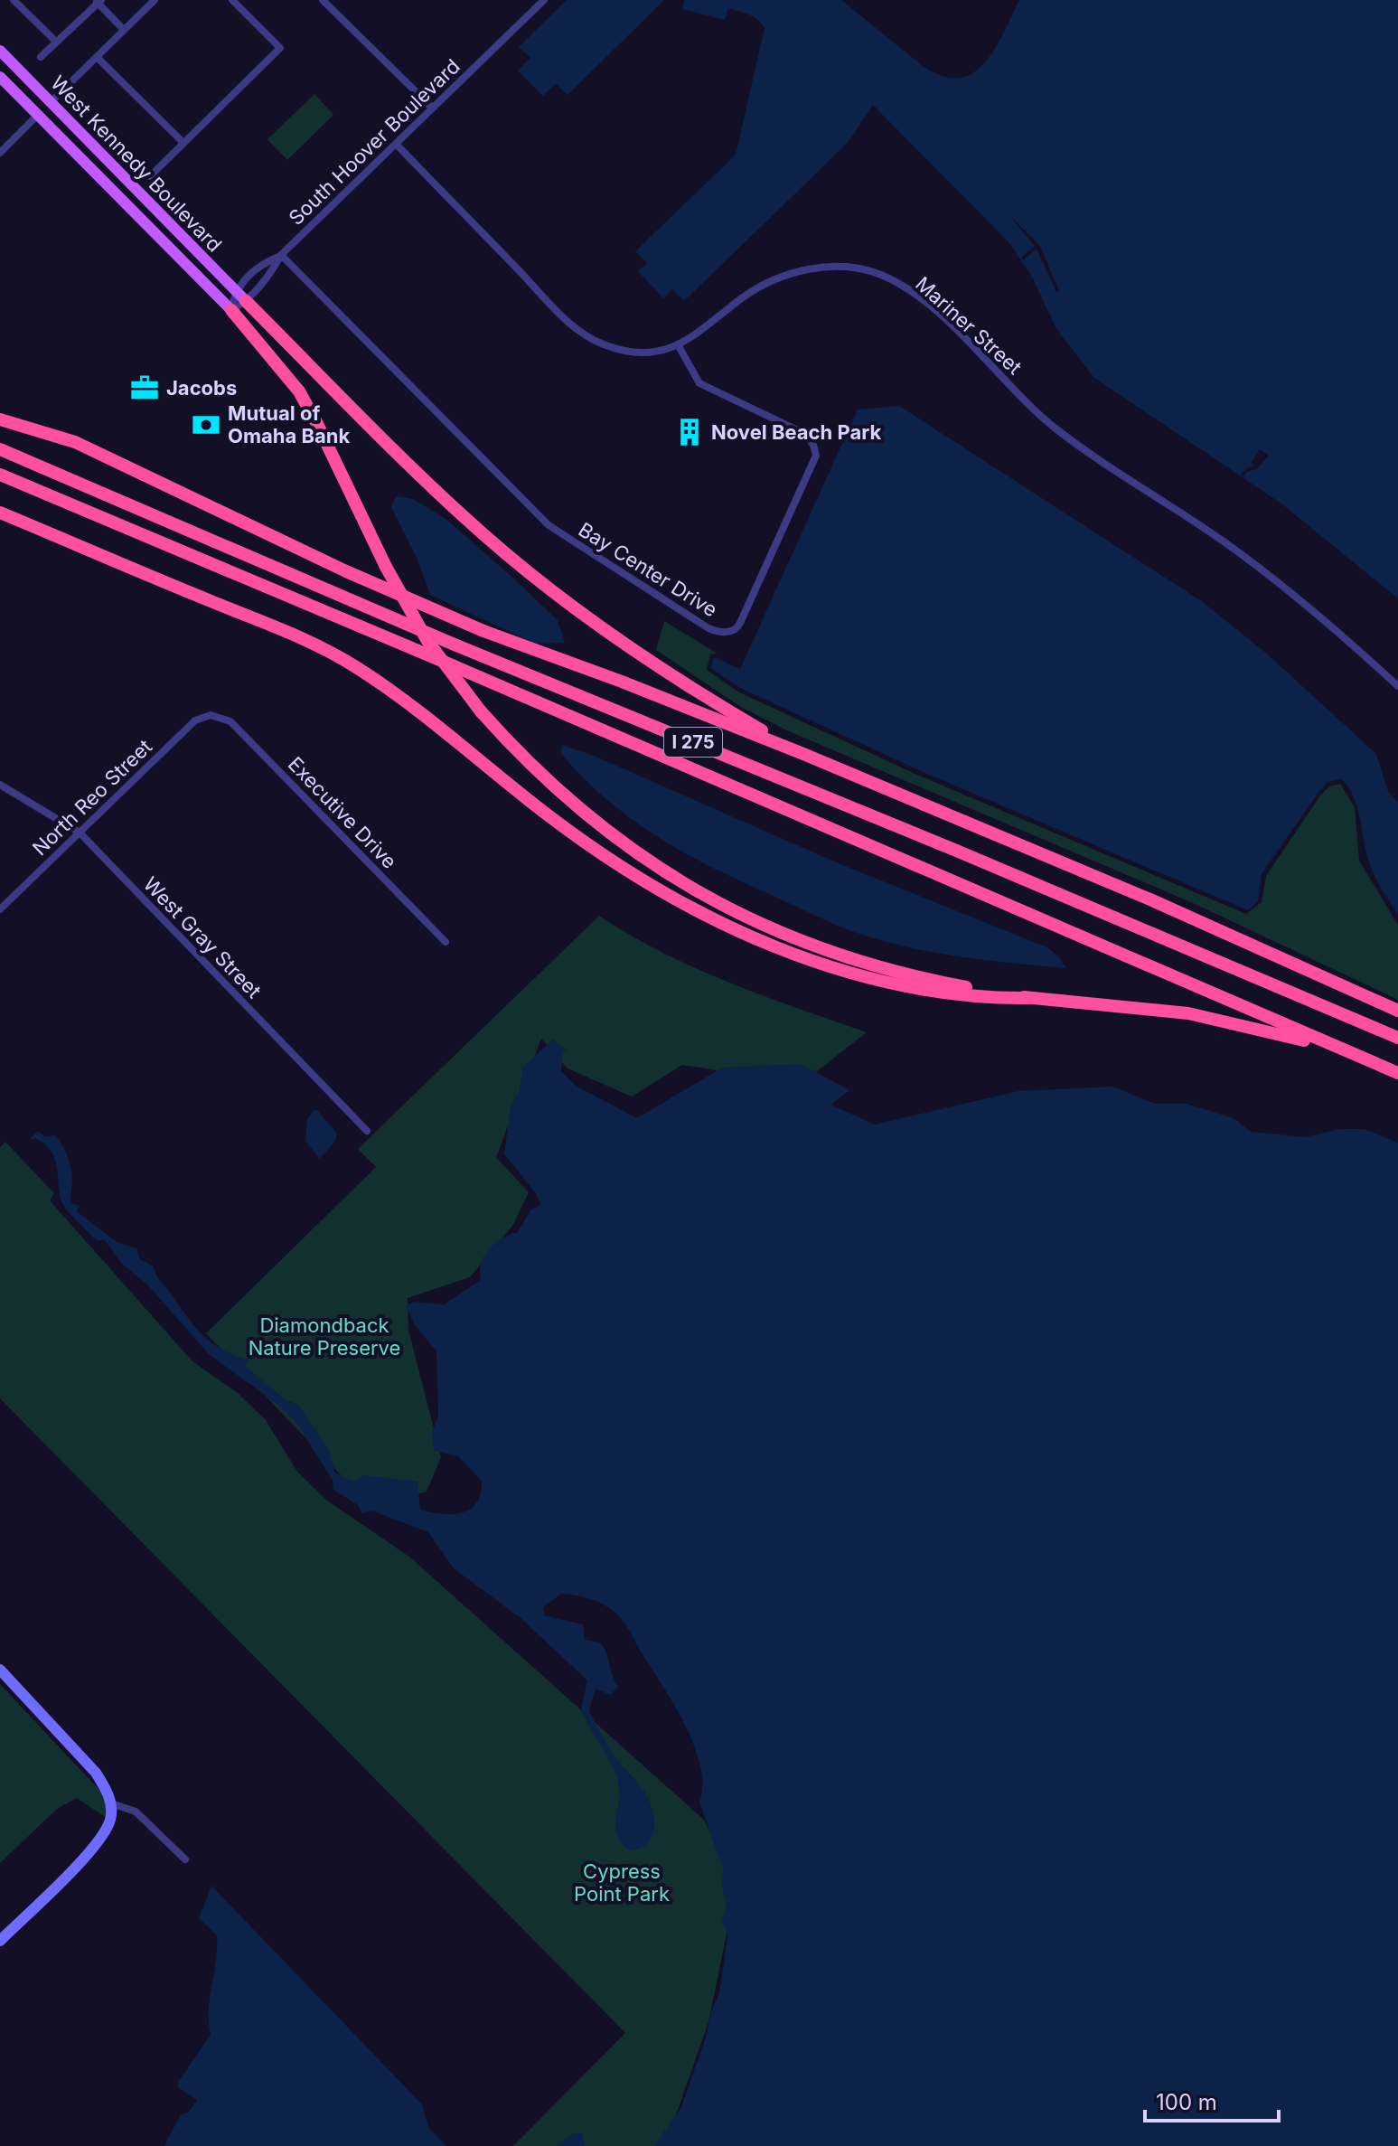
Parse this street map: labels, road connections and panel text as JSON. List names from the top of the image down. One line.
{"streets":{"highway":["I 275"],"main road":["West Kennedy Boulevard"],"street":["South Hoover Boulevard","Mariner Street","Bay Center Drive","North Reo Street","Executive Drive","West Gray Street"]},"crossings":[["South Hoover Boulevard","West Kennedy Boulevard"],["South Hoover Boulevard","Mariner Street"],["South Hoover Boulevard","Bay Center Drive"],["Mariner Street","Bay Center Drive"],["North Reo Street","Executive Drive"],["North Reo Street","West Gray Street"]],"parks":["Diamondback Nature Preserve","Cypress Point Park"],"places":{"office":["Jacobs"],"bank":["Mutual of Omaha Bank"],"building":["Novel Beach Park"]},"scale_bar":"100 m"}
